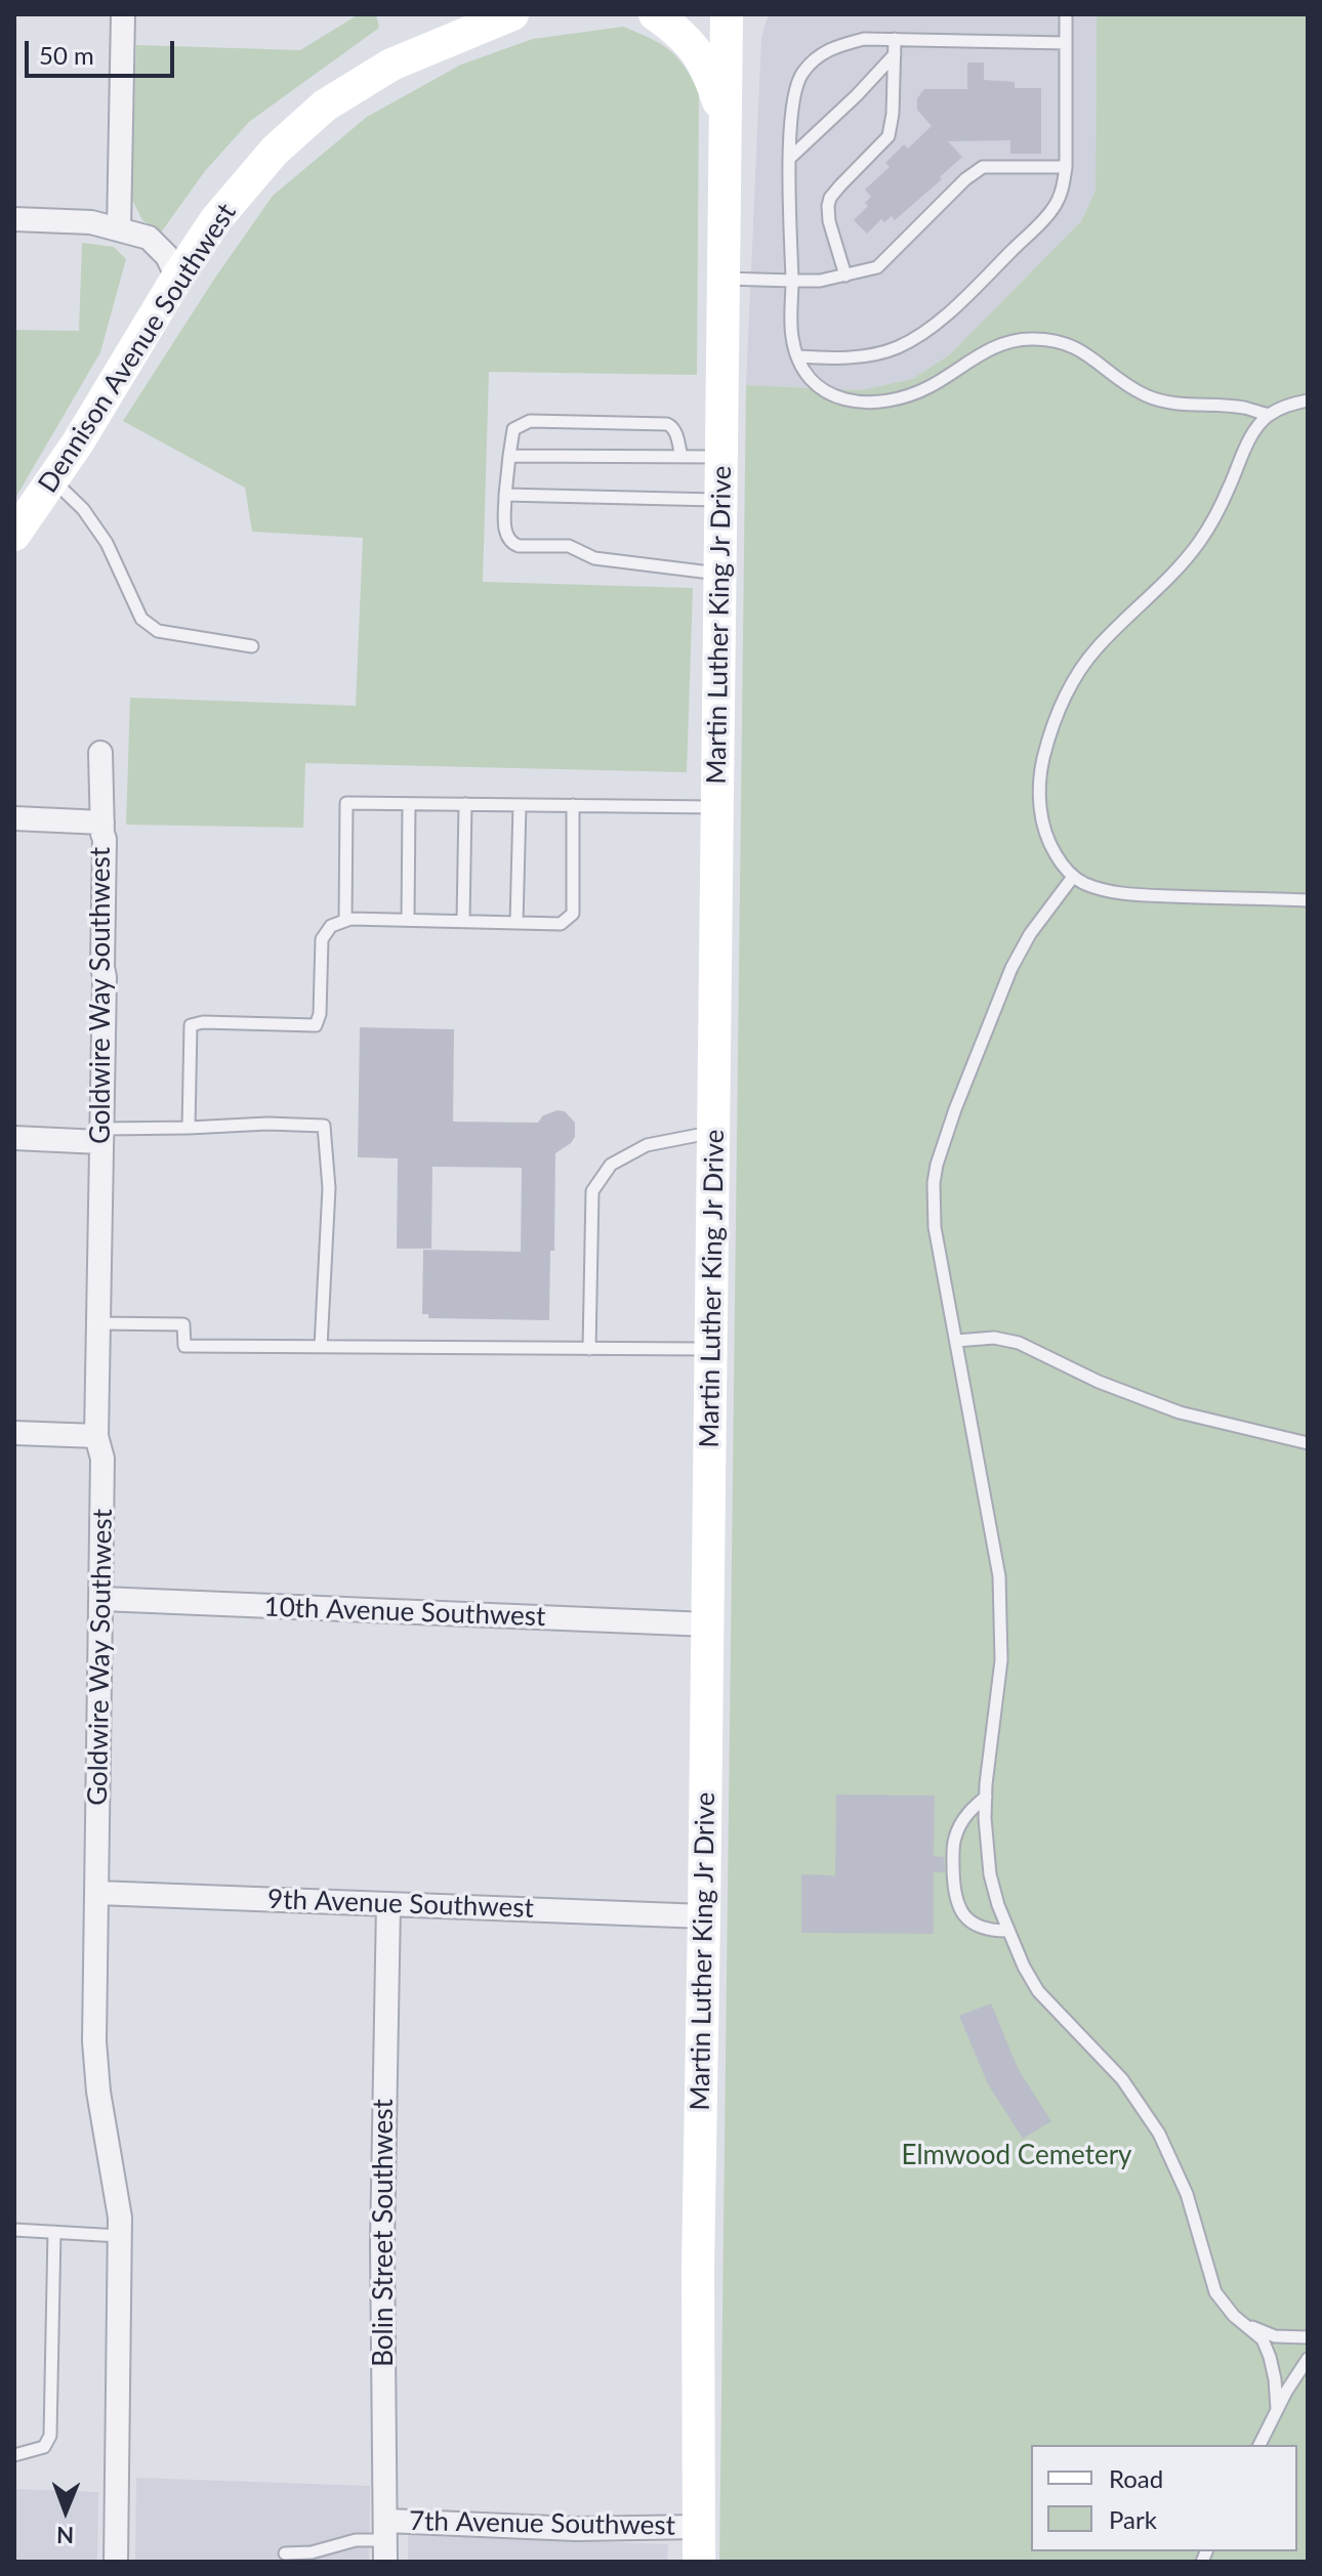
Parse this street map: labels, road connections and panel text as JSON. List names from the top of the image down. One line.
{"streets":{"main road":["Dennison Avenue Southwest","Martin Luther King Jr Drive"],"street":["Goldwire Way Southwest","10th Avenue Southwest","9th Avenue Southwest","Bolin Street Southwest","7th Avenue Southwest"]},"crossings":[["Martin Luther King Jr Drive","10th Avenue Southwest"],["Martin Luther King Jr Drive","9th Avenue Southwest"],["Martin Luther King Jr Drive","7th Avenue Southwest"],["Goldwire Way Southwest","10th Avenue Southwest"],["Goldwire Way Southwest","9th Avenue Southwest"],["9th Avenue Southwest","Bolin Street Southwest"],["Bolin Street Southwest","7th Avenue Southwest"]],"parks":["Elmwood Cemetery"],"legend":["Road","Park"],"scale_bar":"50 m","north":"bottom"}
